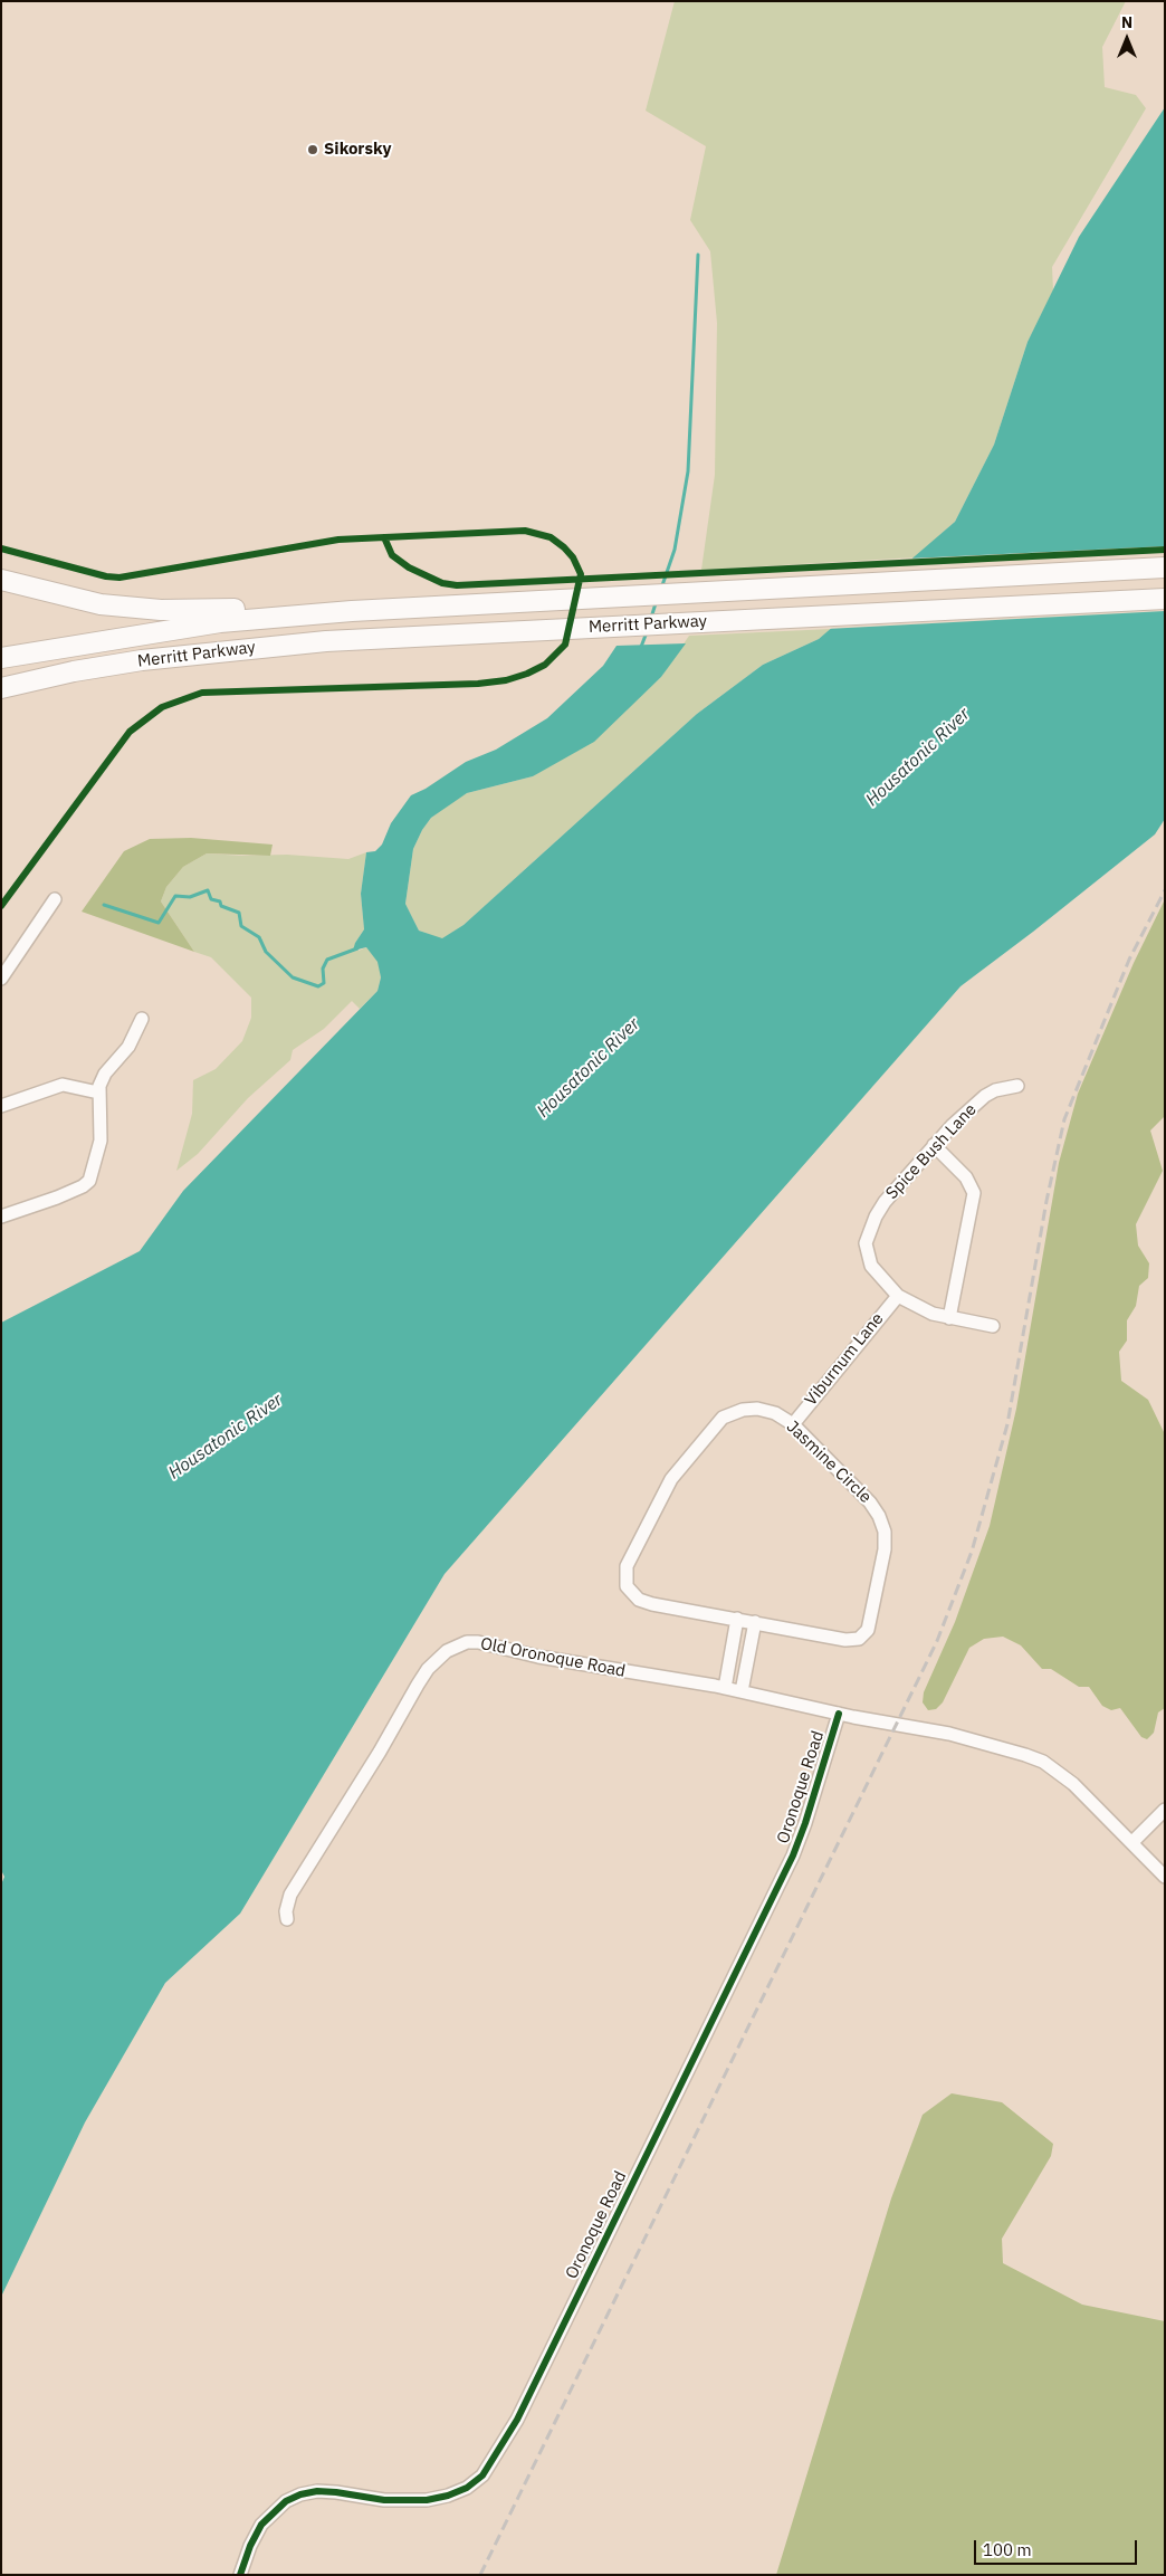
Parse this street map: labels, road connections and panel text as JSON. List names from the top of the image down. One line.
{"streets":{"highway":["Merritt Parkway"],"street":["Spice Bush Lane","Viburnum Lane","Jasmine Circle","Old Oronoque Road","Oronoque Road"]},"crossings":[["Spice Bush Lane","Viburnum Lane"],["Viburnum Lane","Jasmine Circle"],["Old Oronoque Road","Oronoque Road"]],"water":["Housatonic River"],"places":["Sikorsky"],"scale_bar":"100 m","north":"top"}
